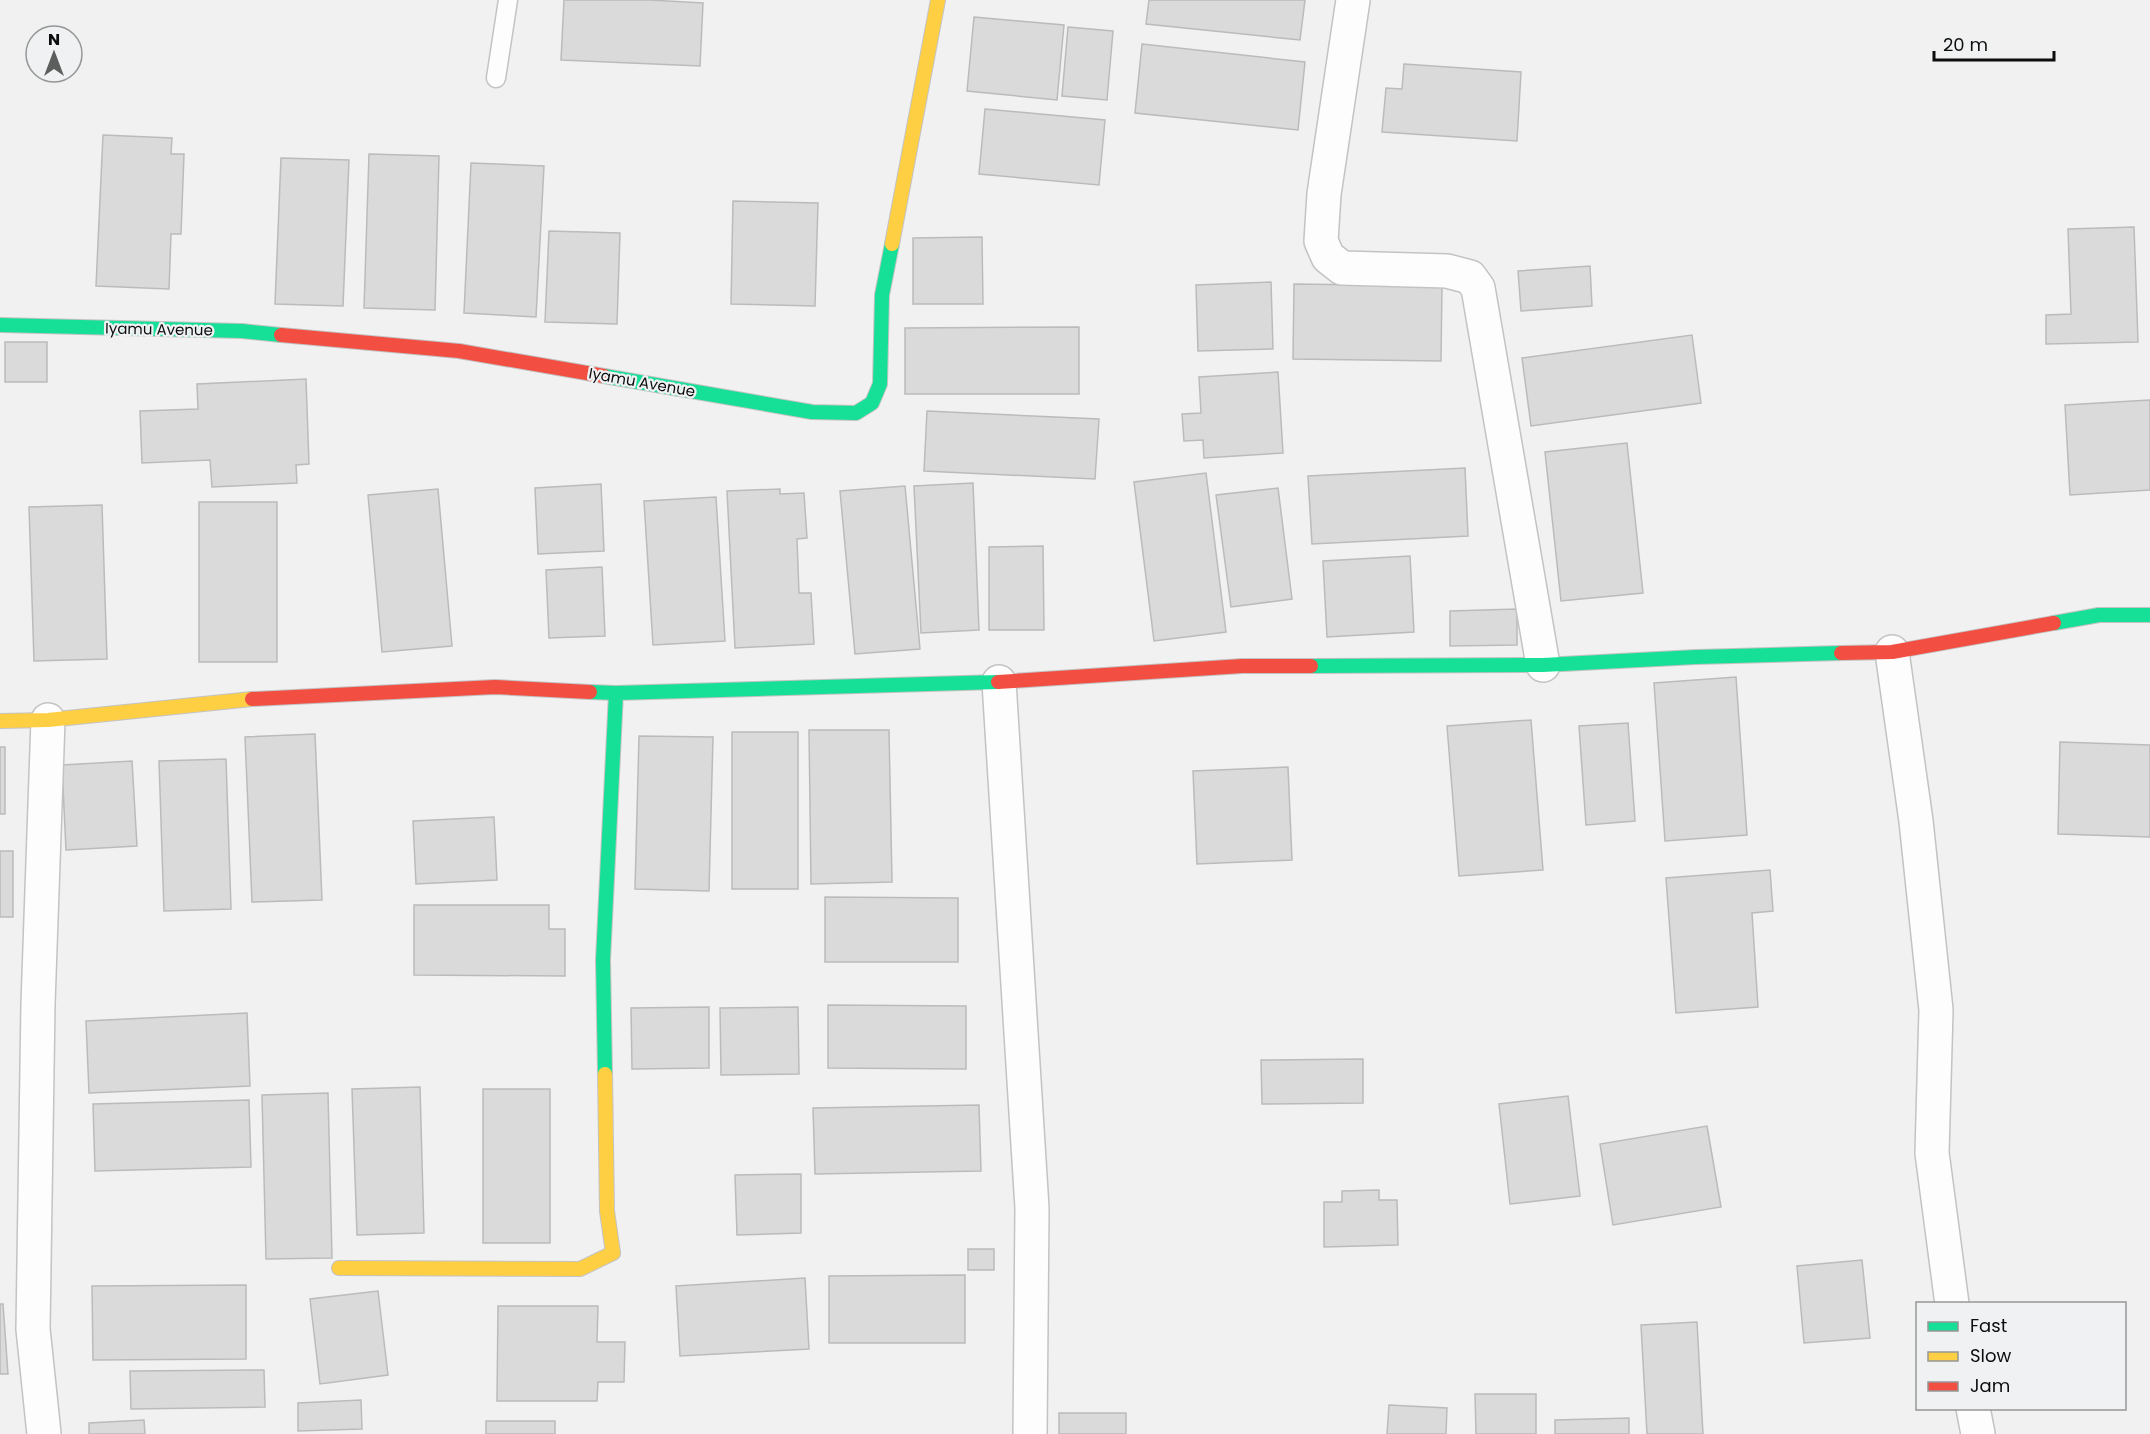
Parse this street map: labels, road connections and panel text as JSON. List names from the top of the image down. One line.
{"streets":{"street":["Iyamu Avenue"]},"legend":["Fast","Slow","Jam"],"scale_bar":"20 m","north":"top"}
